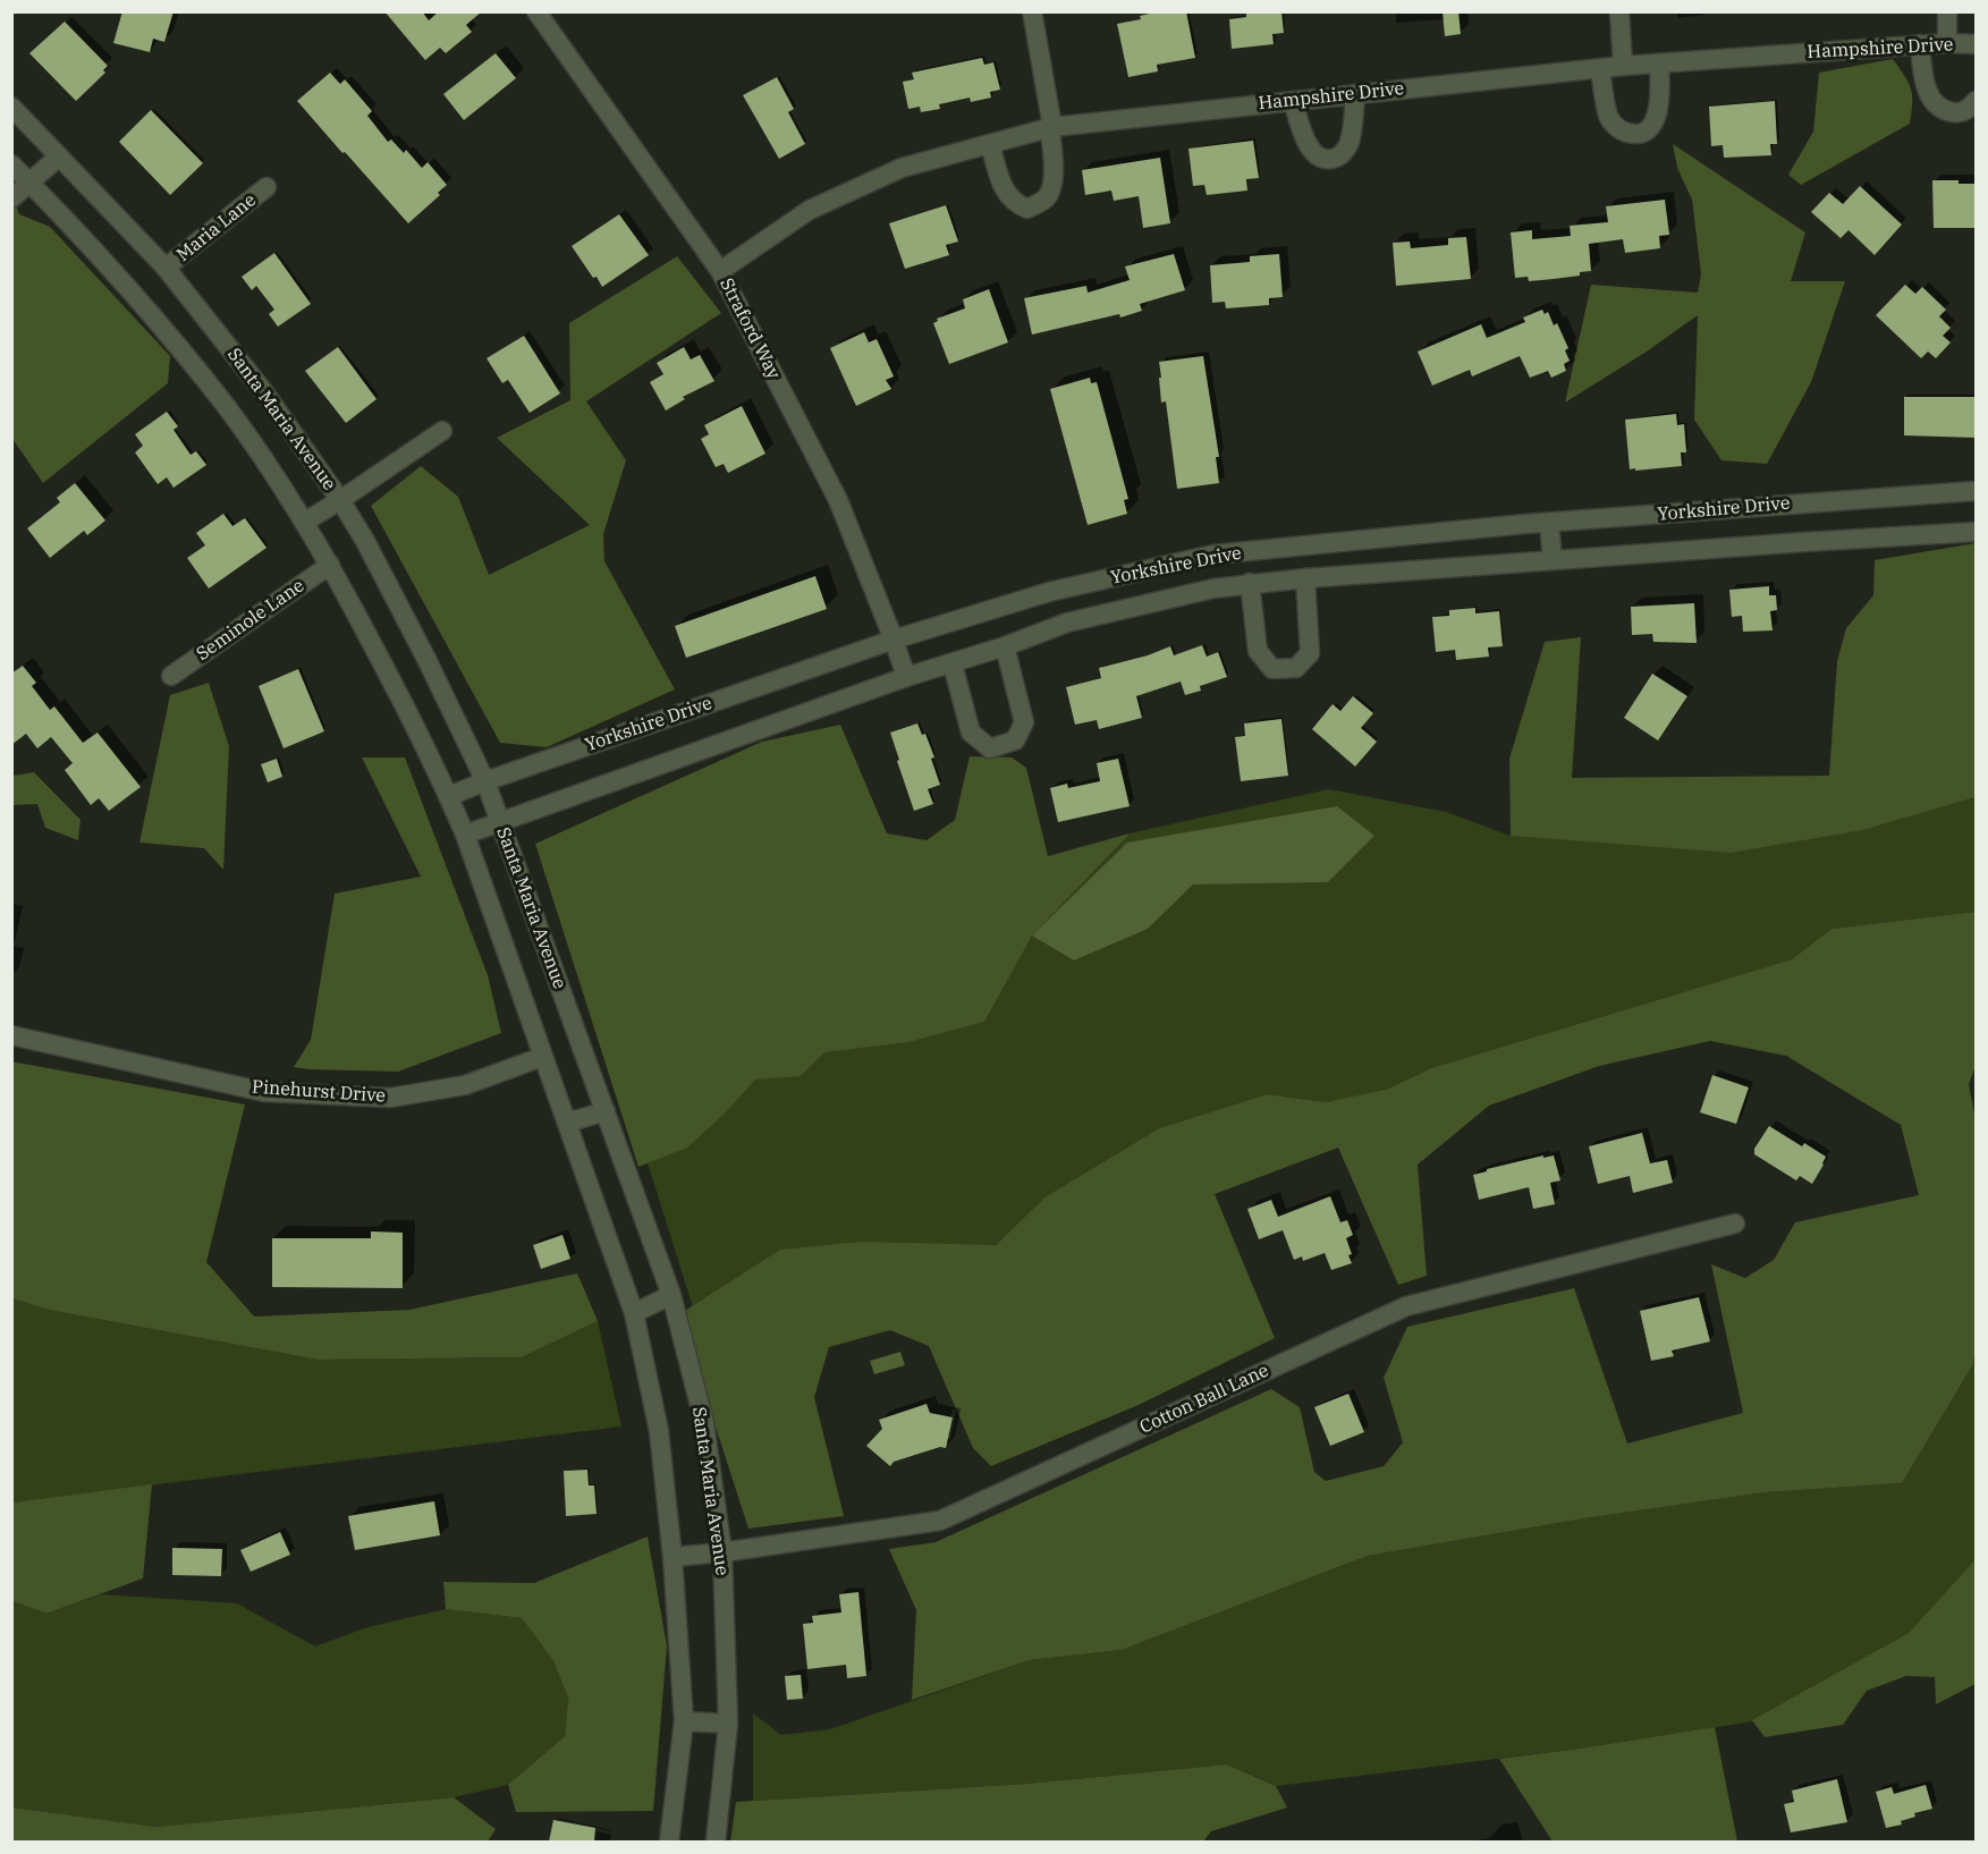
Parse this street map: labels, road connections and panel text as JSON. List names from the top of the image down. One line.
{"streets":{"street":["Hampshire Drive","Maria Lane","Straford Way","Santa Maria Avenue","Yorkshire Drive","Seminole Lane","Pinehurst Drive","Cotton Ball Lane"]},"crossings":[["Hampshire Drive","Straford Way"],["Maria Lane","Santa Maria Avenue"],["Straford Way","Yorkshire Drive"],["Santa Maria Avenue","Yorkshire Drive"],["Santa Maria Avenue","Seminole Lane"],["Santa Maria Avenue","Pinehurst Drive"],["Santa Maria Avenue","Cotton Ball Lane"]]}
